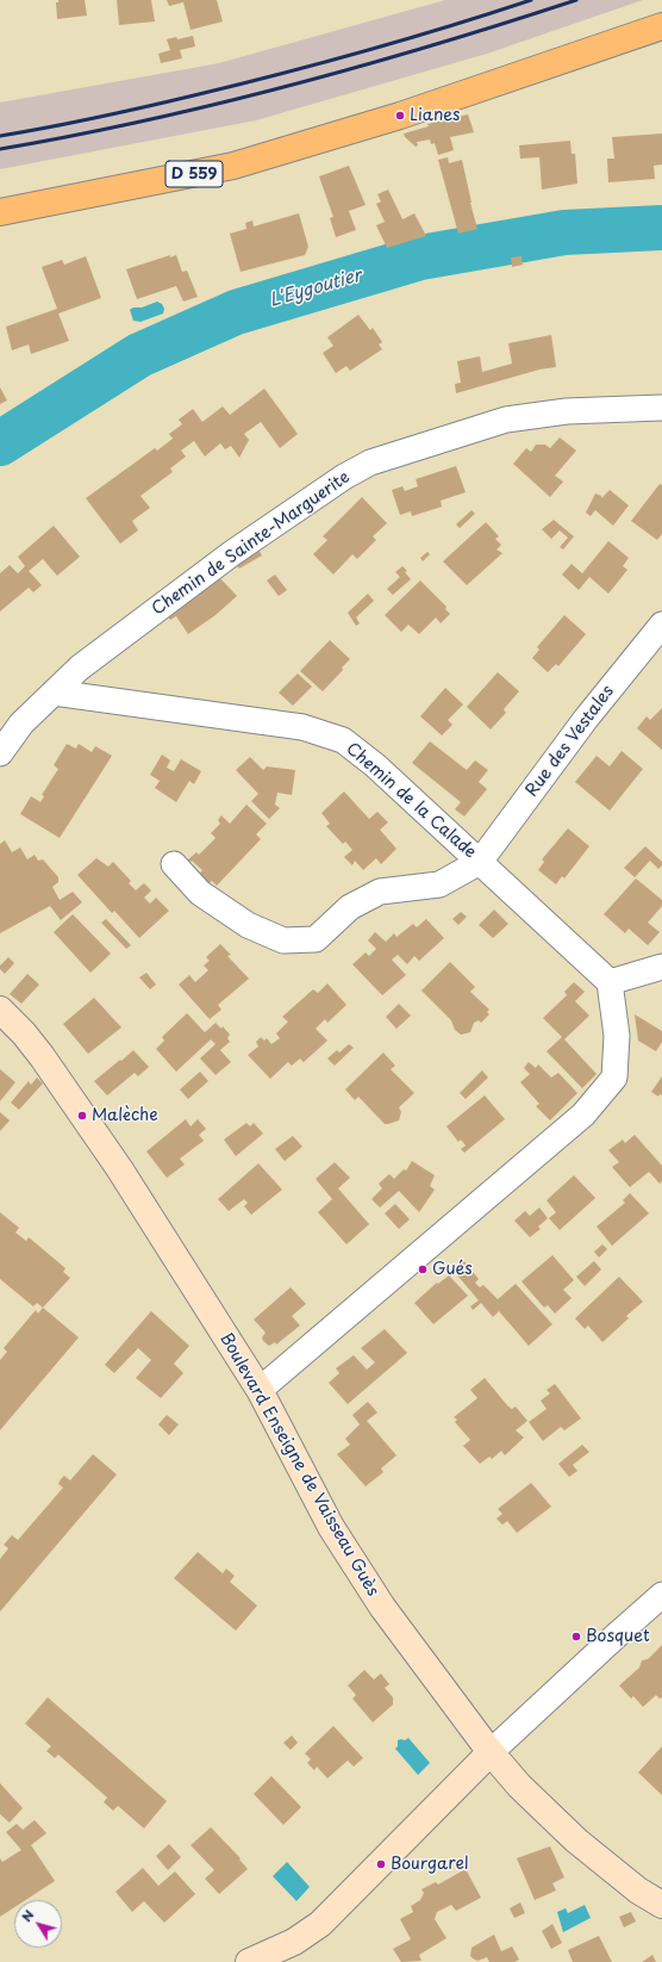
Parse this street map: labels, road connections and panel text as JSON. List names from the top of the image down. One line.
{"streets":{"main road":["D 559","Boulevard Enseigne de Vaisseau Guès"],"street":["Chemin de Sainte-Marguerite","Rue des Vestales","Chemin de la Calade"]},"crossings":[["Chemin de Sainte-Marguerite","Chemin de la Calade"],["Rue des Vestales","Chemin de la Calade"]],"water":["L'Eygoutier"],"places":["Lianes","Malèche","Gués","Bosquet","Bourgarel"],"north":"top left"}
